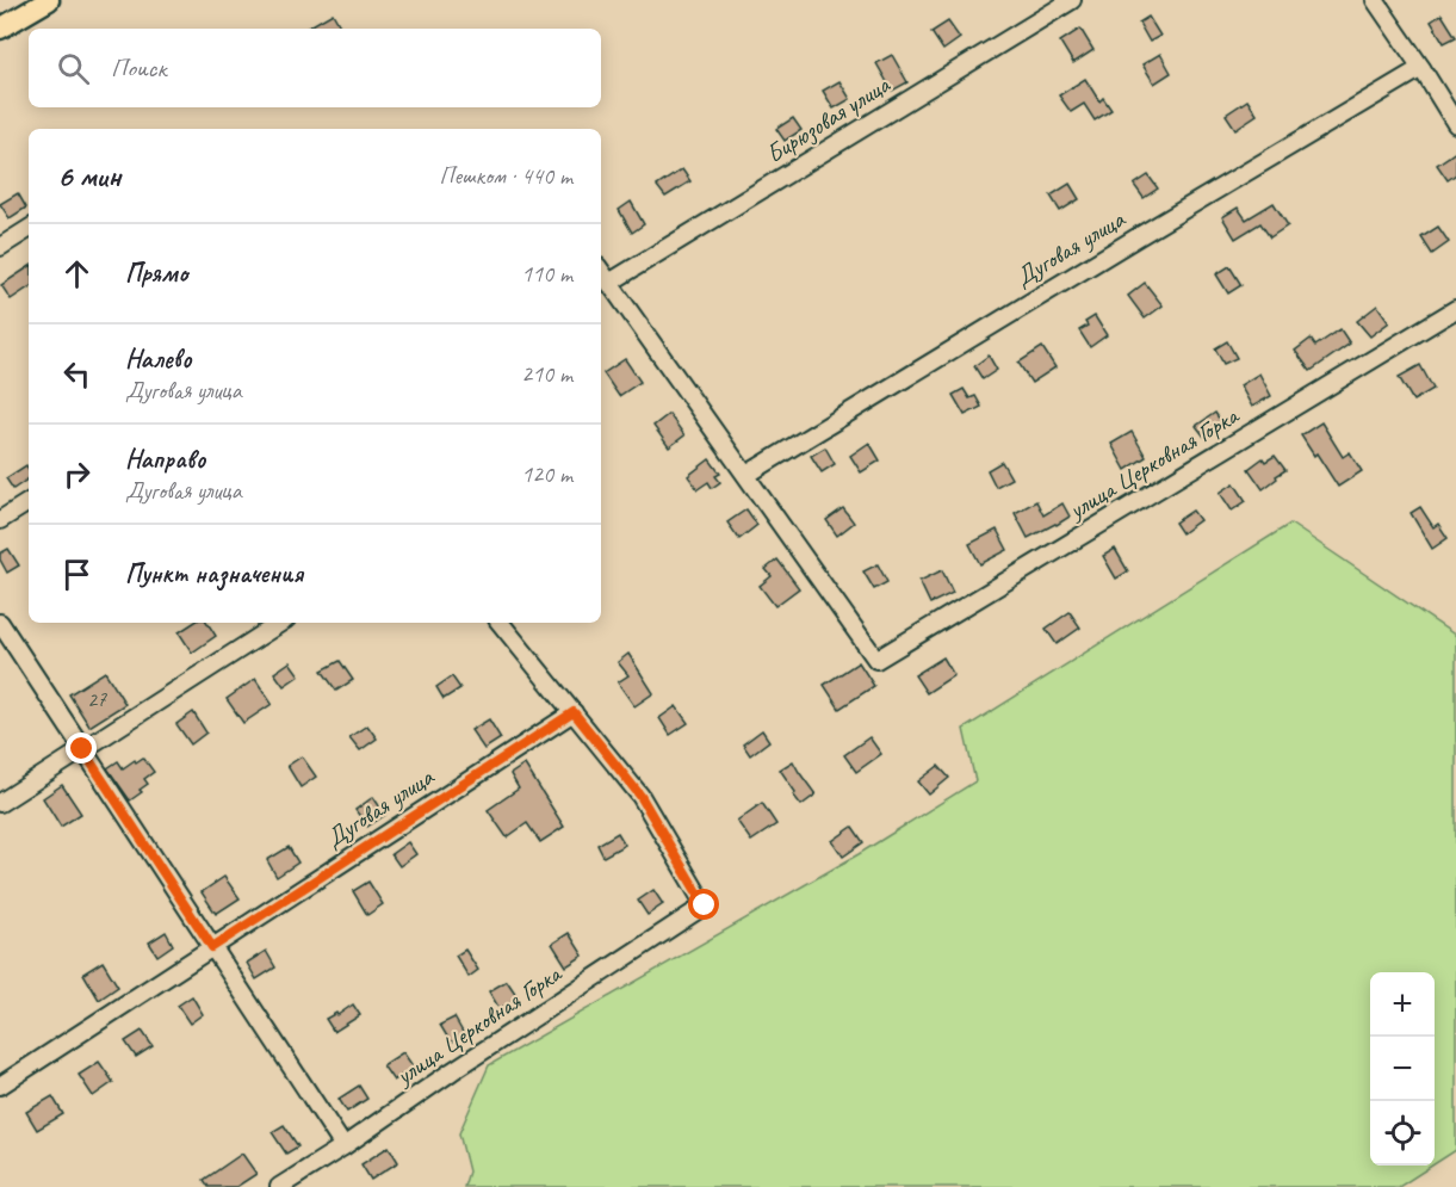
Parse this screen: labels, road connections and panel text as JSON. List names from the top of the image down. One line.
{"streets":{"street":["Бирюзовая улица","Дуговая улица","улица Церковная Горка"]},"crossings":[["Дуговая улица","улица Церковная Горка"]],"house_numbers":["27"],"page":{"search":"Поиск","heading":["6 мин","Пешком · 440 m"],"list":[["Прямо","110 m"],["Налево","Дуговая улица","210 m"],["Направо","Дуговая улица","120 m"],"Пункт назначения"],"map_buttons":["+","−"]}}
